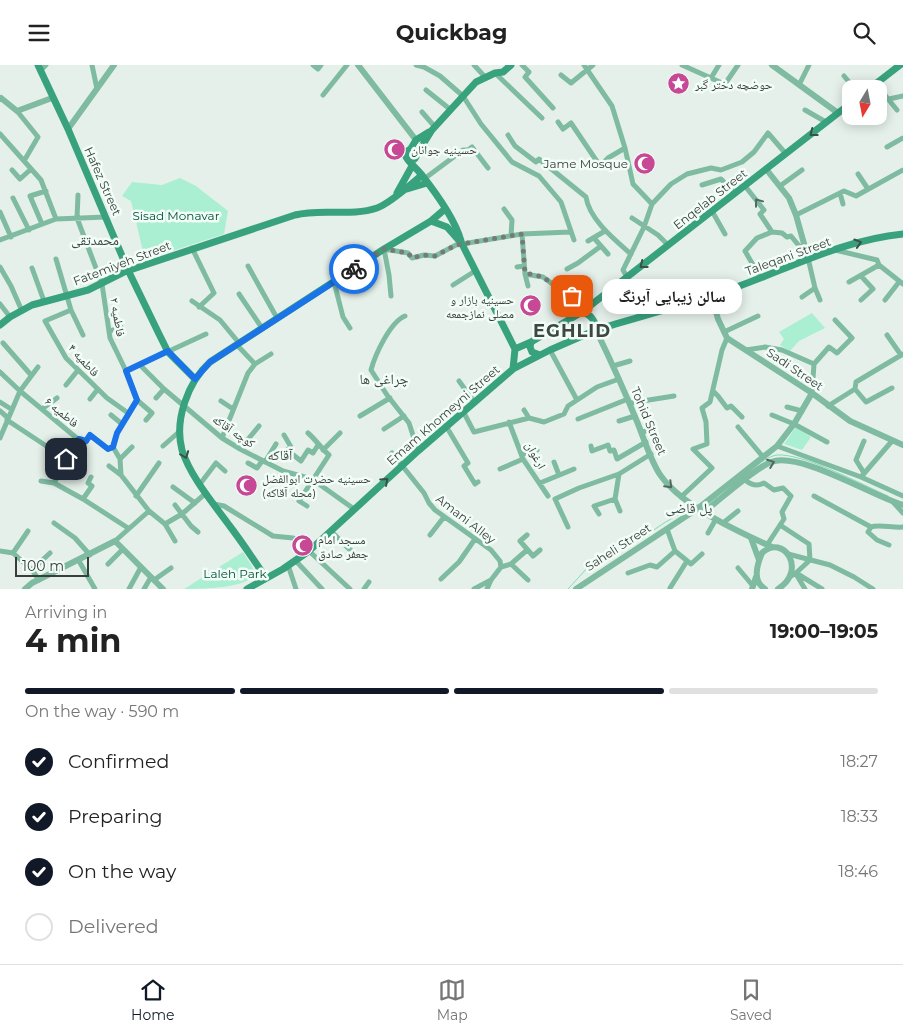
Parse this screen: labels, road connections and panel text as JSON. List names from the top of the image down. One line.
{"streets":{"main road":["Hafez Street","Enqelab Street","Taleqani Street","Fatemiyeh Street","Emam Khomeyni Street"],"street":["فاطمیه ۲","فاطمیه ۴","Sadi Street","فاطمیه ۶","Tohid Street","کوچه آقاکه","ارغوان","Amani Alley","Saheli Street"]},"crossings":[["Hafez Street","Fatemiyeh Street"],["Taleqani Street","Emam Khomeyni Street"],["Taleqani Street","Tohid Street"],["Fatemiyeh Street","فاطمیه ۲"],["Emam Khomeyni Street","کوچه آقاکه"],["Emam Khomeyni Street","Amani Alley"],["Tohid Street","Saheli Street"]],"districts":["محمدتقی","EGHLID","چراغی ها","آقاکه","پل قاضی"],"parks":["Sisad Monavar","Laleh Park"],"places":{"place":["حوضچه دختر گبر"],"mosque":["حسینیه جوانان","Jame Mosque","حسینیه بازار و مصلی نمازجمعه","حسینیه حضرت ابوالفضل (محله آقاکه)","مسجد امام جعفر صادق"],"other":["سالن زیبایی آبرنگ"]},"scale_bar":"100 m","north":"bottom","page":{"header":"Quickbag","bubble":"سالن زیبایی آبرنگ","scale":"100 m","heading":["4 min","Arriving in","19:00–19:05"],"bar":"On the way · 590 m","list":[["Confirmed","18:27"],["Preparing","18:33"],["On the way","18:46"],"Delivered"],"tabs":["Home","Map","Saved"]}}
